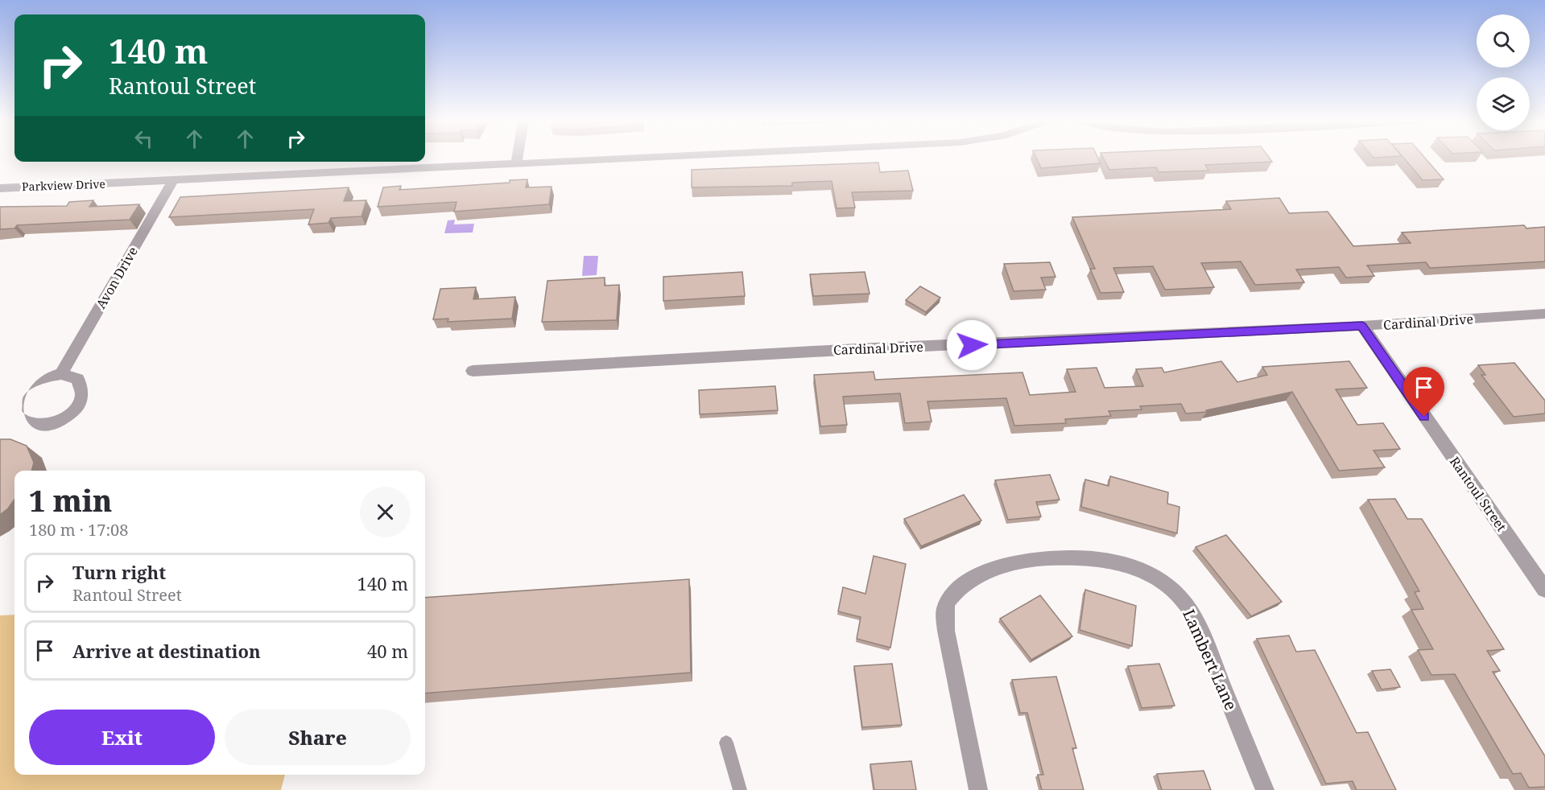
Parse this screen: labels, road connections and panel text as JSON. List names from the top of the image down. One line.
{"streets":{"street":["Parkview Drive","Avon Drive","Cardinal Drive","Rantoul Street","Lambert Lane"]},"crossings":[["Parkview Drive","Avon Drive"],["Cardinal Drive","Rantoul Street"]],"page":{"turn":["140 m","Rantoul Street"],"heading":["1 min","180 m · 17:08"],"list":[{"name":"Turn right","note":"Rantoul Street","value":"140 m"},{"name":"Arrive at destination","value":"40 m"}],"buttons":["Exit","Share"]}}
